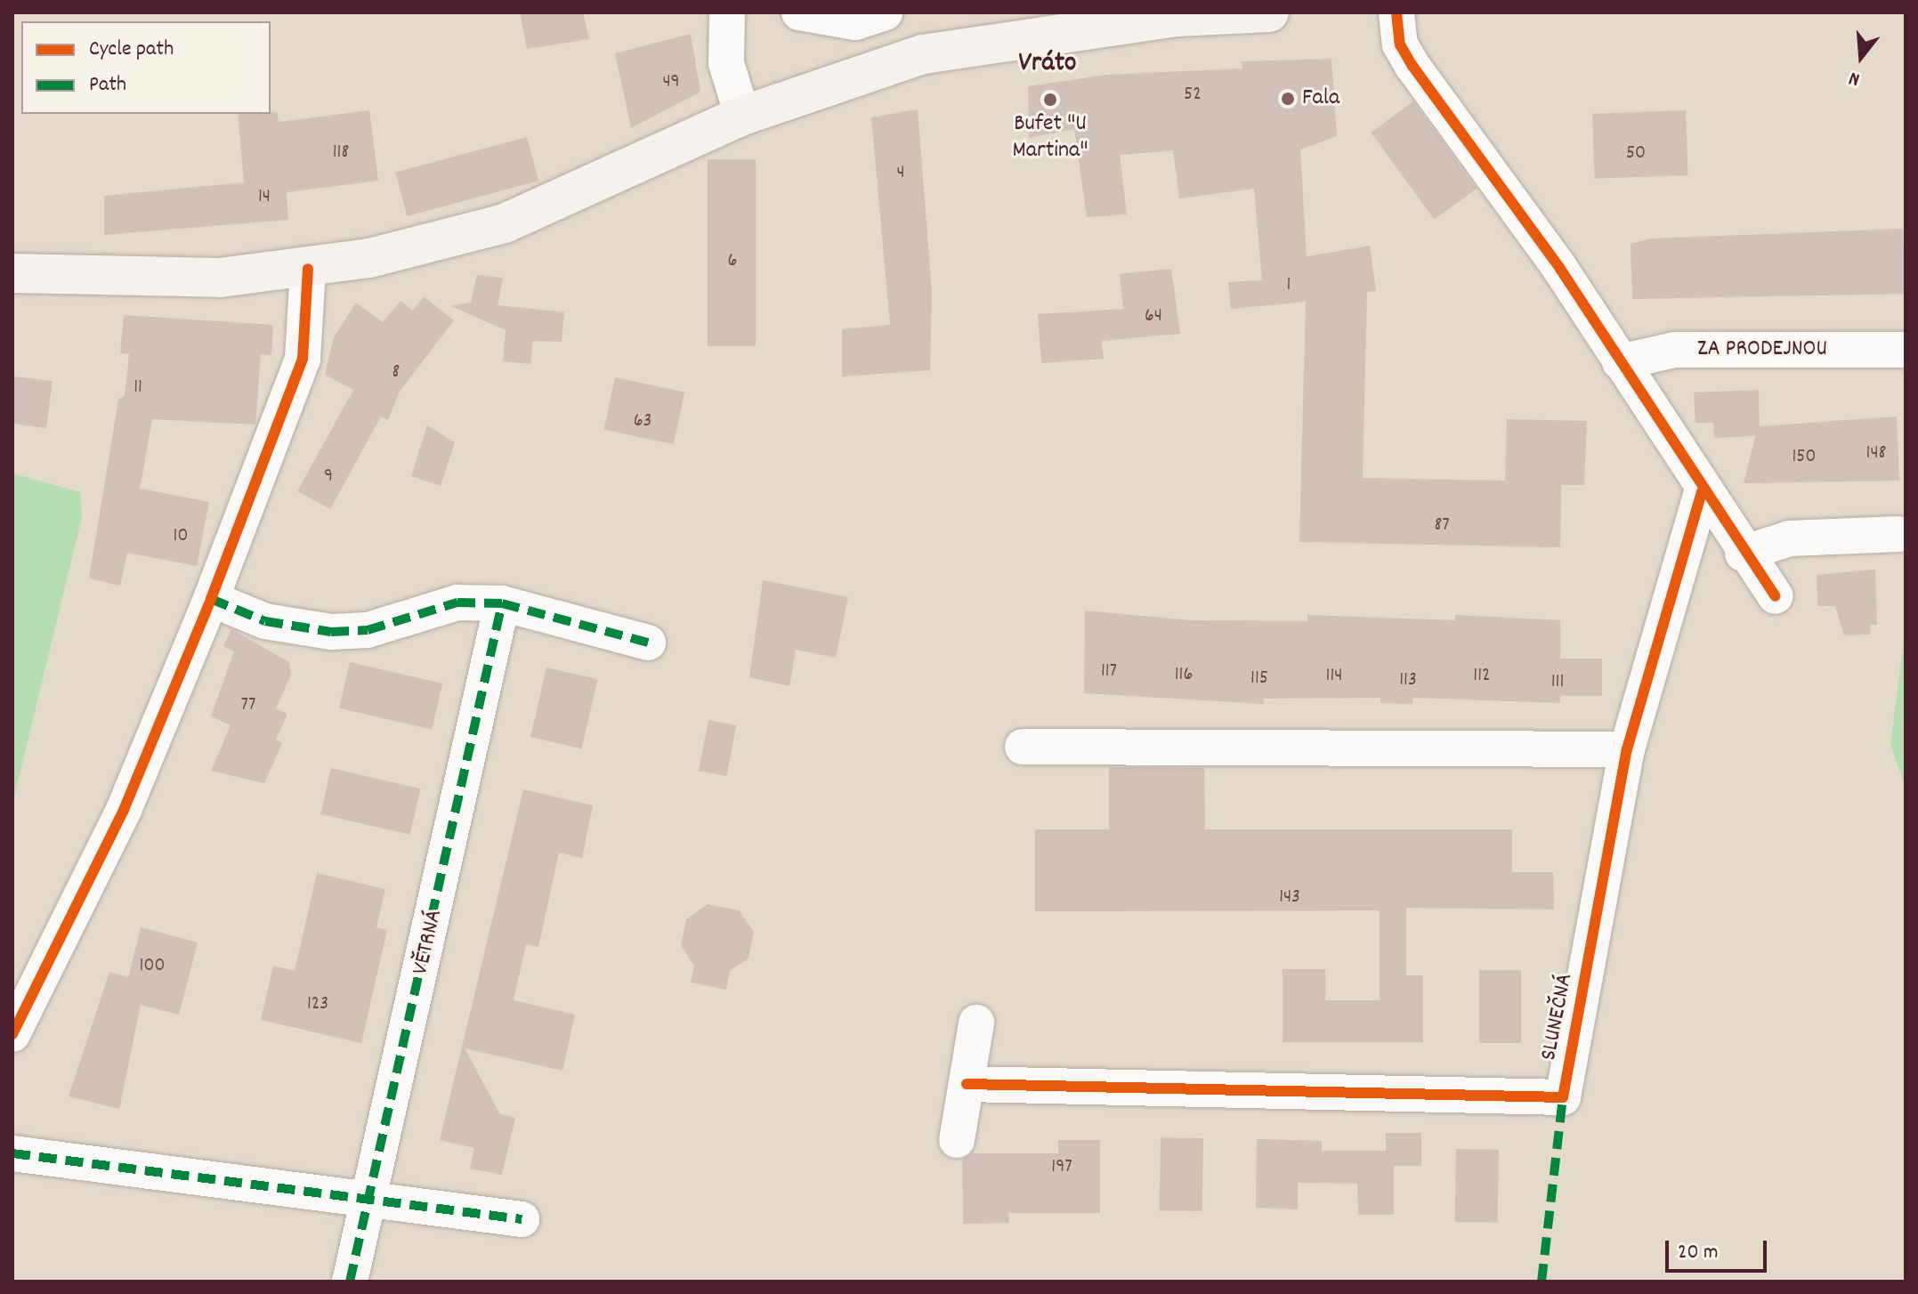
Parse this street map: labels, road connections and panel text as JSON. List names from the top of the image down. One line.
{"streets":{"street":["ZA PRODEJNOU","VĚTRNÁ","SLUNEČNÁ"]},"districts":["Vráto"],"places":["Fala","Bufet \"U Martina\""],"house_numbers":["49","52","118","50","4","14","6","1","64","8","11","63","148","150","9","87","10","117","116","114","112","115","113","111","77","143","100","123","197"],"legend":["Cycle path","Path"],"scale_bar":"20 m","north":"bottom"}
